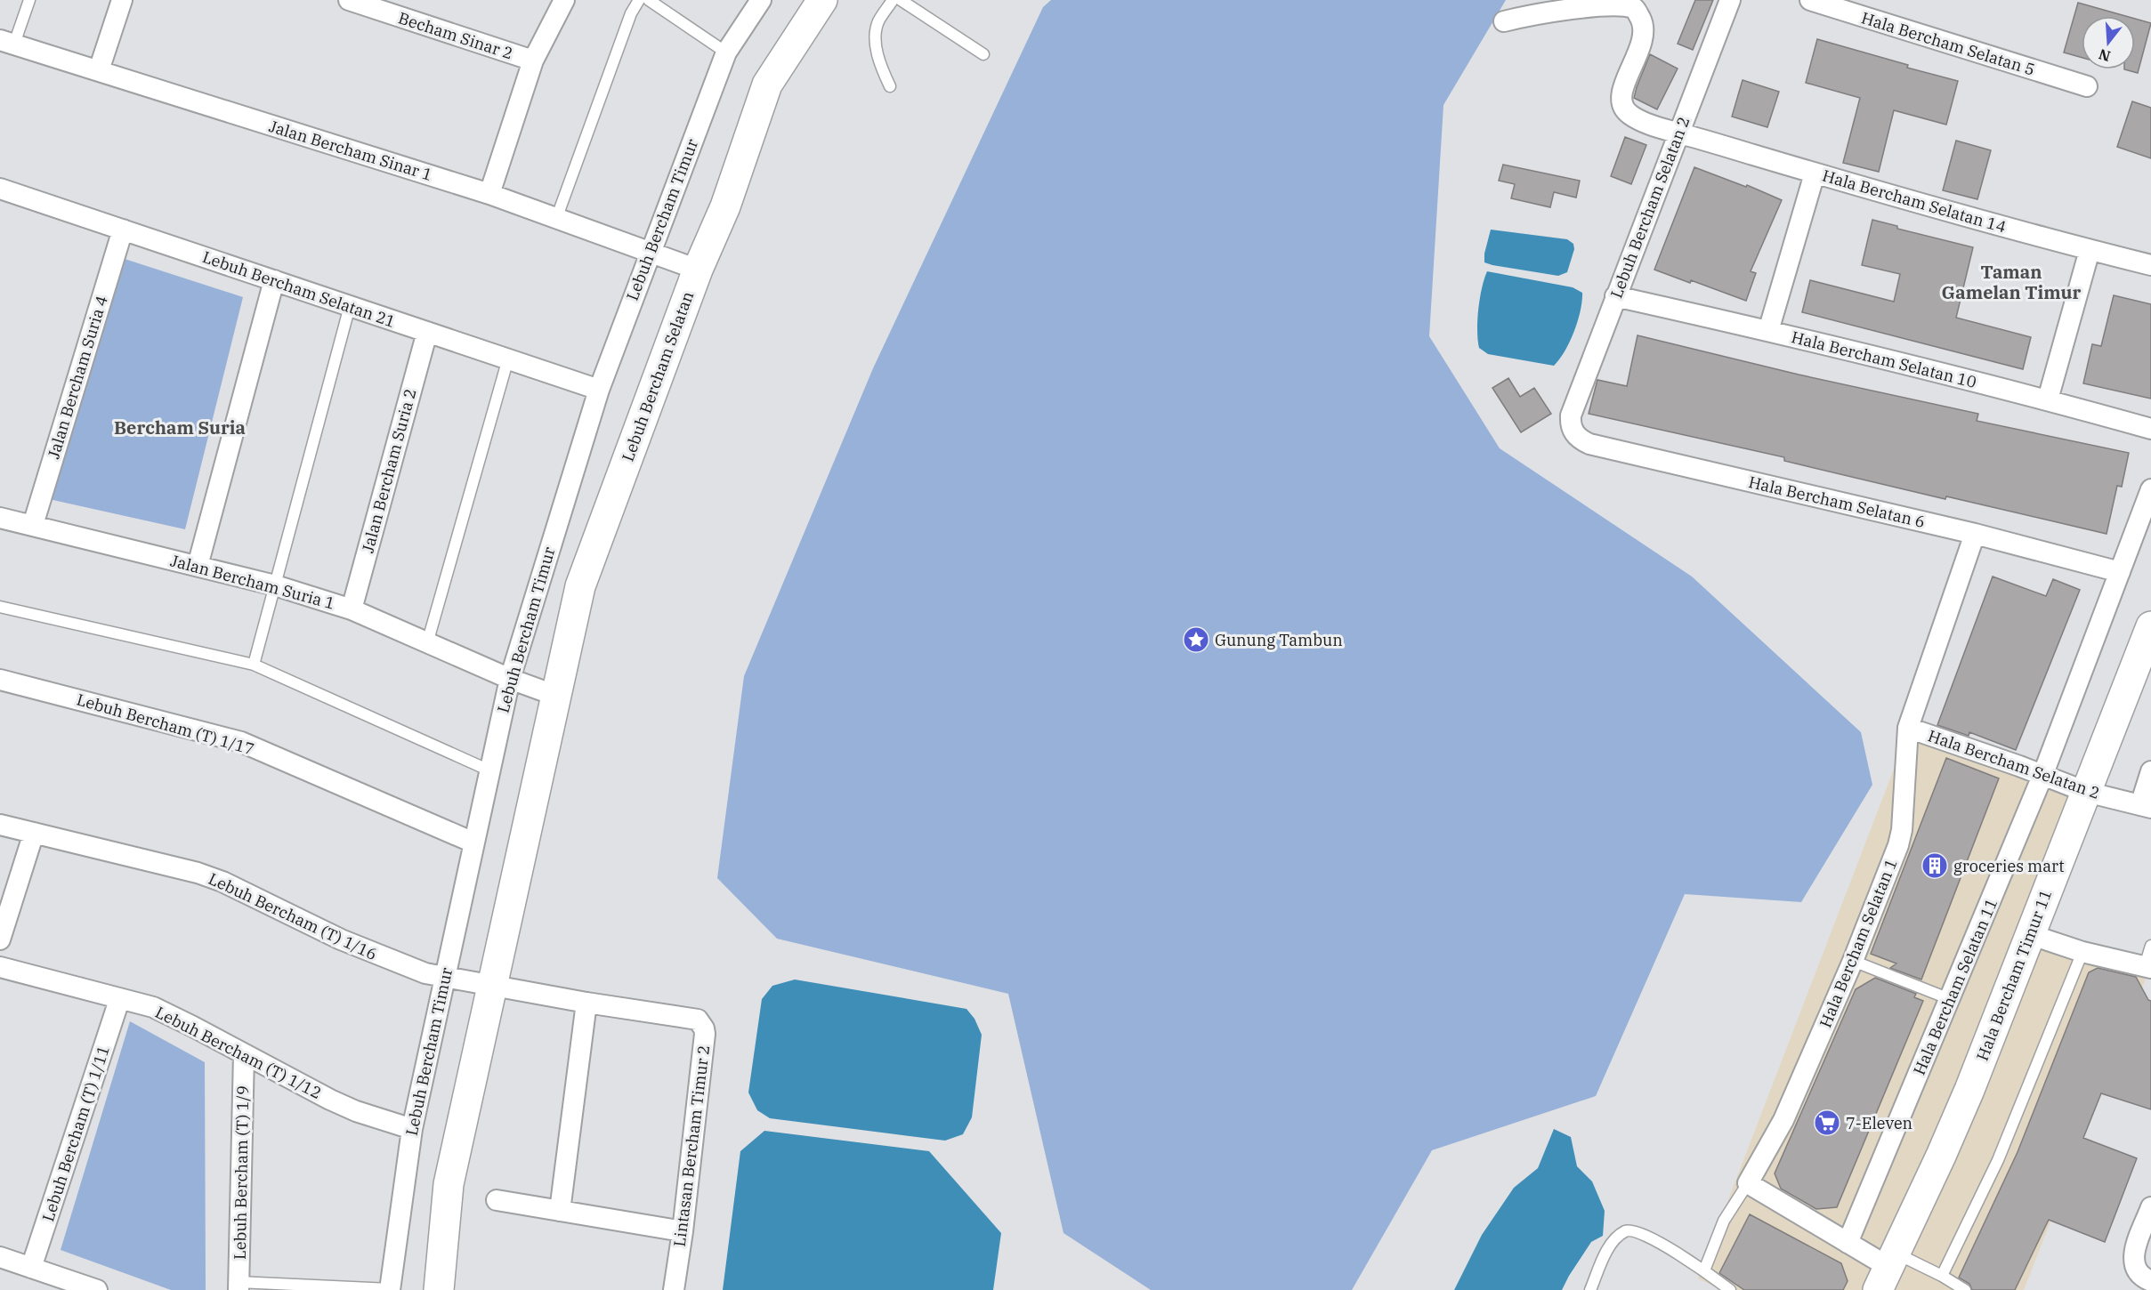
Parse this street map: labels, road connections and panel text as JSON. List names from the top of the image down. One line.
{"streets":{"street":["Becham Sinar 2","Hala Bercham Selatan 5","Jalan Bercham Sinar 1","Hala Bercham Selatan 14","Lebuh Bercham Selatan 2","Lebuh Bercham Timur","Lebuh Bercham Selatan 21","Hala Bercham Selatan 10","Lebuh Bercham Selatan","Jalan Bercham Suria 4","Jalan Bercham Suria 2","Hala Bercham Selatan 6","Jalan Bercham Suria 1","Lebuh Bercham (T) 1/17","Hala Bercham Selatan 2","Lebuh Bercham (T) 1/16","Hala Bercham Selatan 1","Hala Bercham Timur 11","Hala Bercham Selatan 11","Lebuh Bercham (T) 1/12","Lebuh Bercham (T) 1/11","Lintasan Bercham Timur 2","Lebuh Bercham (T) 1/9"]},"crossings":[["Jalan Bercham Sinar 1","Lebuh Bercham Timur"],["Jalan Bercham Sinar 1","Lebuh Bercham Selatan"],["Hala Bercham Selatan 14","Lebuh Bercham Selatan 2"],["Lebuh Bercham Selatan 2","Hala Bercham Selatan 10"],["Lebuh Bercham Selatan 2","Hala Bercham Selatan 6"],["Lebuh Bercham Timur","Lebuh Bercham Selatan 21"],["Lebuh Bercham Timur","Jalan Bercham Suria 1"],["Lebuh Bercham Timur","Lebuh Bercham (T) 1/17"],["Lebuh Bercham Timur","Lebuh Bercham (T) 1/16"],["Lebuh Bercham Timur","Lebuh Bercham (T) 1/12"],["Lebuh Bercham Selatan 21","Jalan Bercham Suria 4"],["Lebuh Bercham Selatan 21","Jalan Bercham Suria 2"],["Lebuh Bercham Selatan","Jalan Bercham Suria 1"],["Lebuh Bercham Selatan","Lebuh Bercham (T) 1/16"],["Lebuh Bercham Selatan","Lintasan Bercham Timur 2"],["Jalan Bercham Suria 4","Jalan Bercham Suria 1"],["Jalan Bercham Suria 2","Jalan Bercham Suria 1"],["Hala Bercham Selatan 6","Hala Bercham Selatan 1"],["Hala Bercham Selatan 6","Hala Bercham Selatan 11"],["Hala Bercham Selatan 2","Hala Bercham Selatan 1"],["Hala Bercham Selatan 2","Hala Bercham Timur 11"],["Hala Bercham Selatan 2","Hala Bercham Selatan 11"],["Lebuh Bercham (T) 1/16","Lintasan Bercham Timur 2"],["Lebuh Bercham (T) 1/12","Lebuh Bercham (T) 1/11"],["Lebuh Bercham (T) 1/12","Lebuh Bercham (T) 1/9"]],"districts":["Taman Gamelan Timur","Bercham Suria"],"places":{"place":["Gunung Tambun"],"building":["groceries mart"],"supermarket":["7-Eleven"]},"north":"bottom"}
